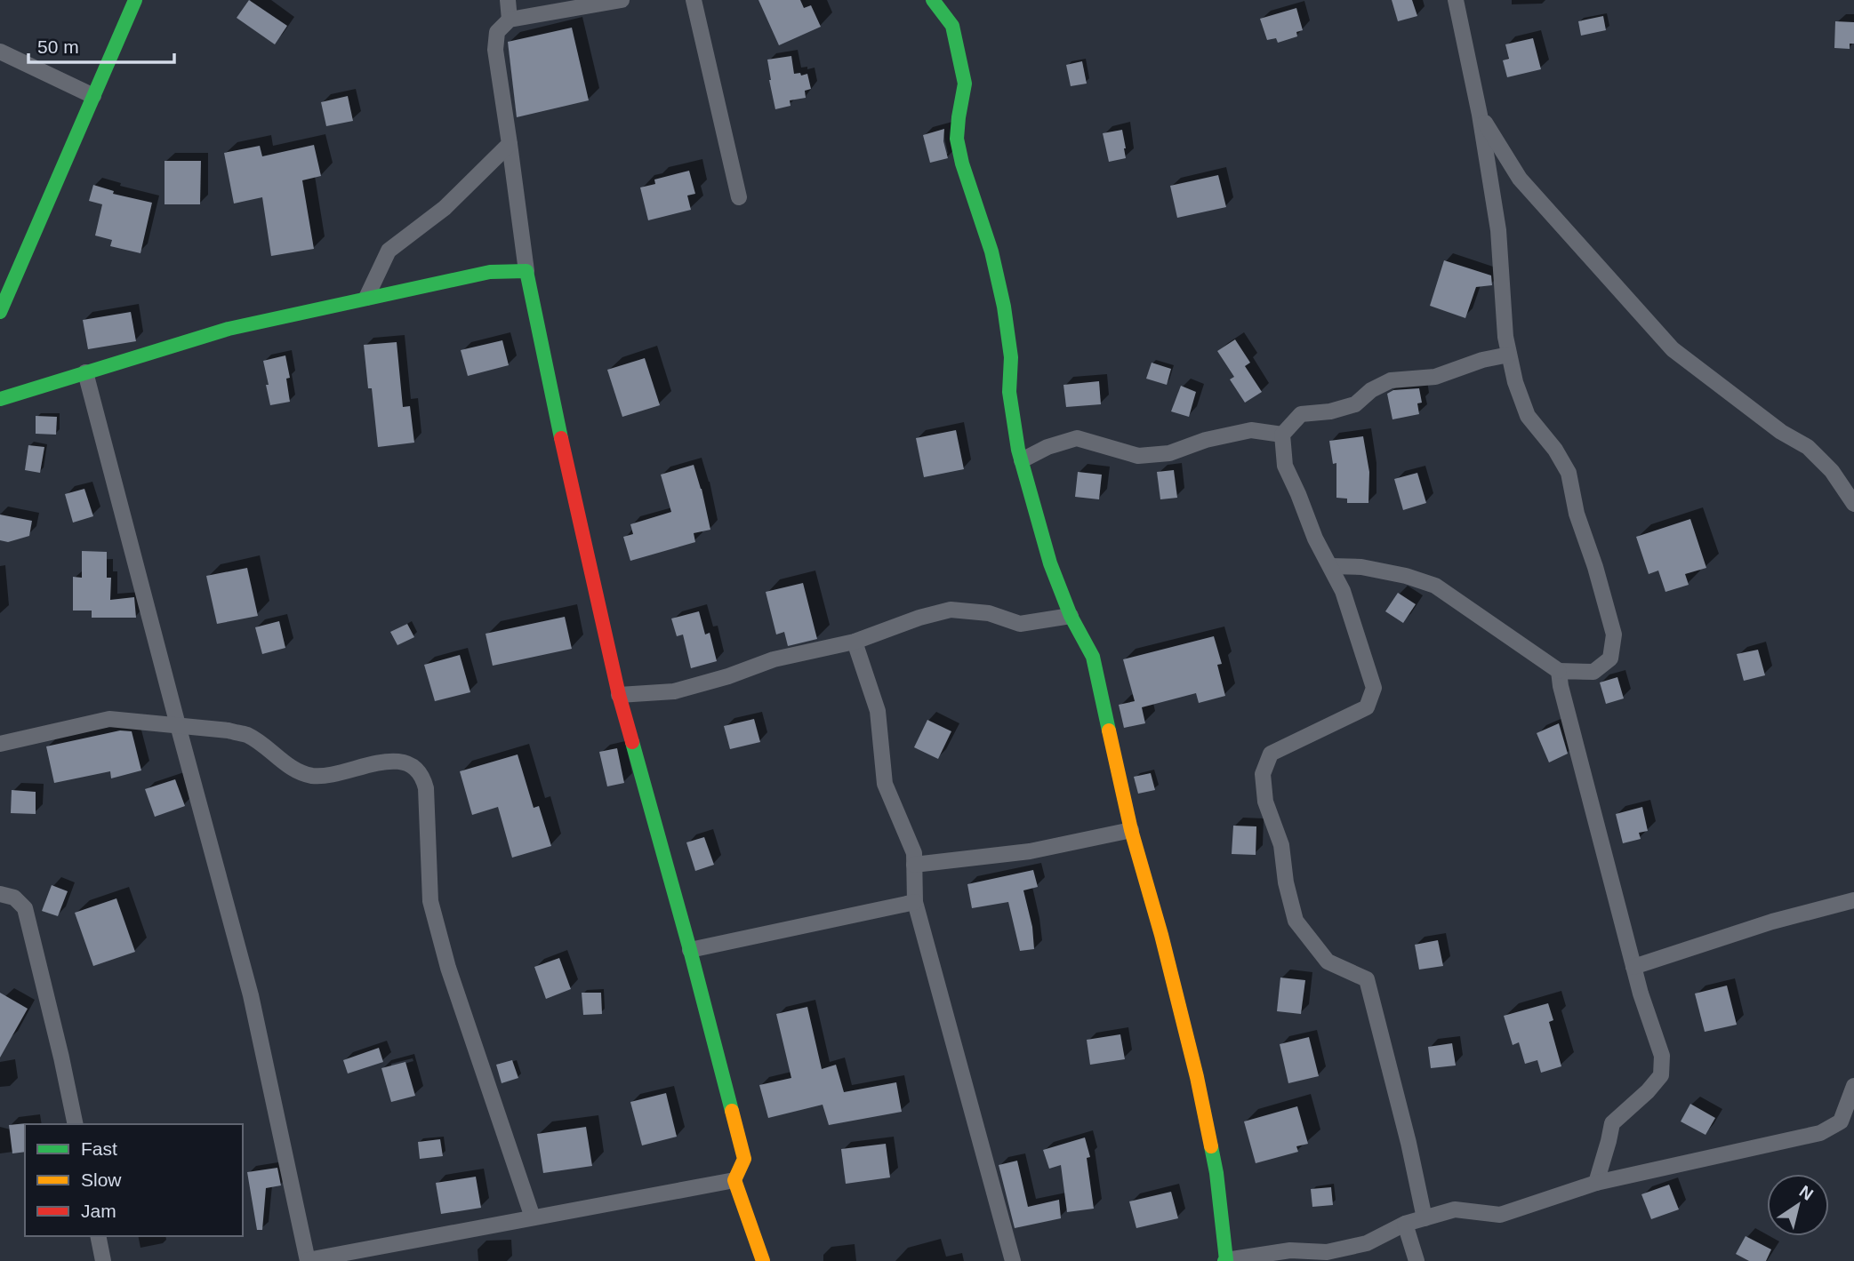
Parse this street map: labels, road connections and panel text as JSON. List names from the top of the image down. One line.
{"legend":["Fast","Slow","Jam"],"scale_bar":"50 m","north":"top right"}
